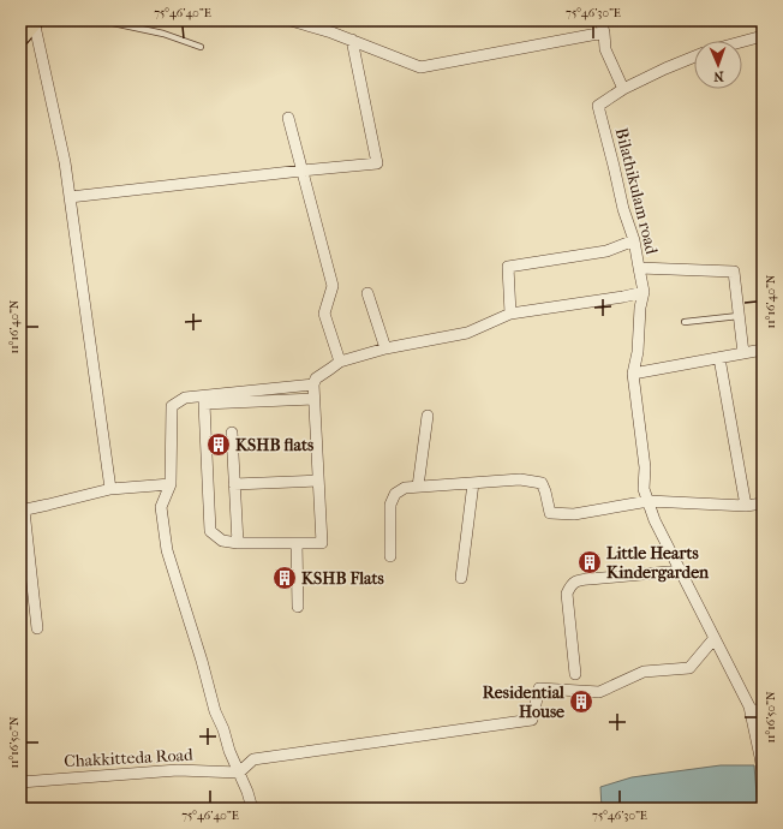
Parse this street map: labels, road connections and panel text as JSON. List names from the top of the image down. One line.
{"streets":{"street":["Bilathikulam road","Chakkitteda Road"]},"places":{"building":["KSHB flats","Little Hearts Kindergarden","KSHB Flats","Residential House"]},"north":"bottom","coordinates":["75°46'40\"E","75°46'30\"E","11°16'40\"N","11°16'50\"N"]}
